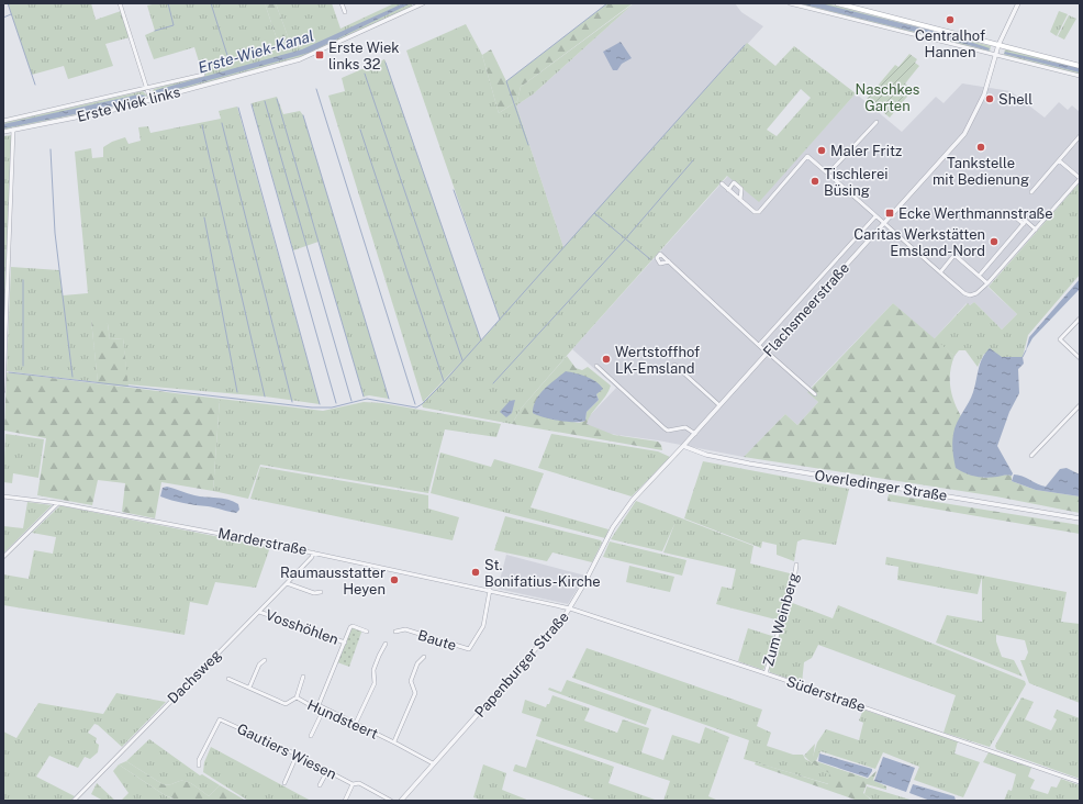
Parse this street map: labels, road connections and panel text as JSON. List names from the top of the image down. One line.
{"streets":{"street":["Erste Wiek links","Flachsmeerstraße","Overledinger Straße","Marderstraße","Zum Weinberg","Vosshöhlen","Baute","Papenburger Straße","Dachsweg","Süderstraße","Hundsteert","Gautiers Wiesen"]},"crossings":[["Flachsmeerstraße","Overledinger Straße"],["Flachsmeerstraße","Papenburger Straße"],["Marderstraße","Baute"],["Marderstraße","Papenburger Straße"],["Marderstraße","Dachsweg"],["Marderstraße","Süderstraße"],["Zum Weinberg","Süderstraße"],["Vosshöhlen","Dachsweg"],["Papenburger Straße","Süderstraße"],["Papenburger Straße","Hundsteert"]],"water":["Erste-Wiek-Kanal"],"parks":["Naschkes Garten"],"places":{"other":["Centralhof Hannen","Shell","Tankstelle mit Bedienung","Maler Fritz","Tischlerei Büsing","Caritas Werkstätten Emsland-Nord","Wertstoffhof LK-Emsland","St. Bonifatius-Kirche","Raumausstatter Heyen"],"transit":["Erste Wiek links 32","Ecke Werthmannstraße"]}}
